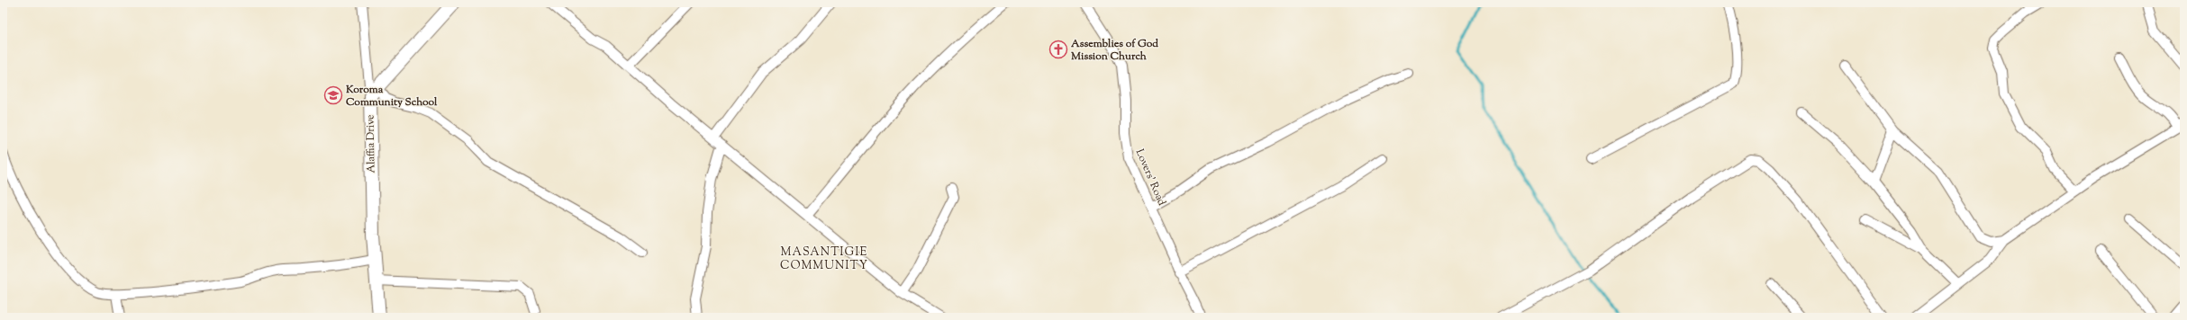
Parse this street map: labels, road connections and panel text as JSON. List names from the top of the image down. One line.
{"streets":{"street":["Alaffia Drive","Lovers' Road"]},"districts":["MASANTIGIE COMMUNITY"],"places":{"church":["Assemblies of God Mission Church"],"school or university":["Koroma Community School"]}}
